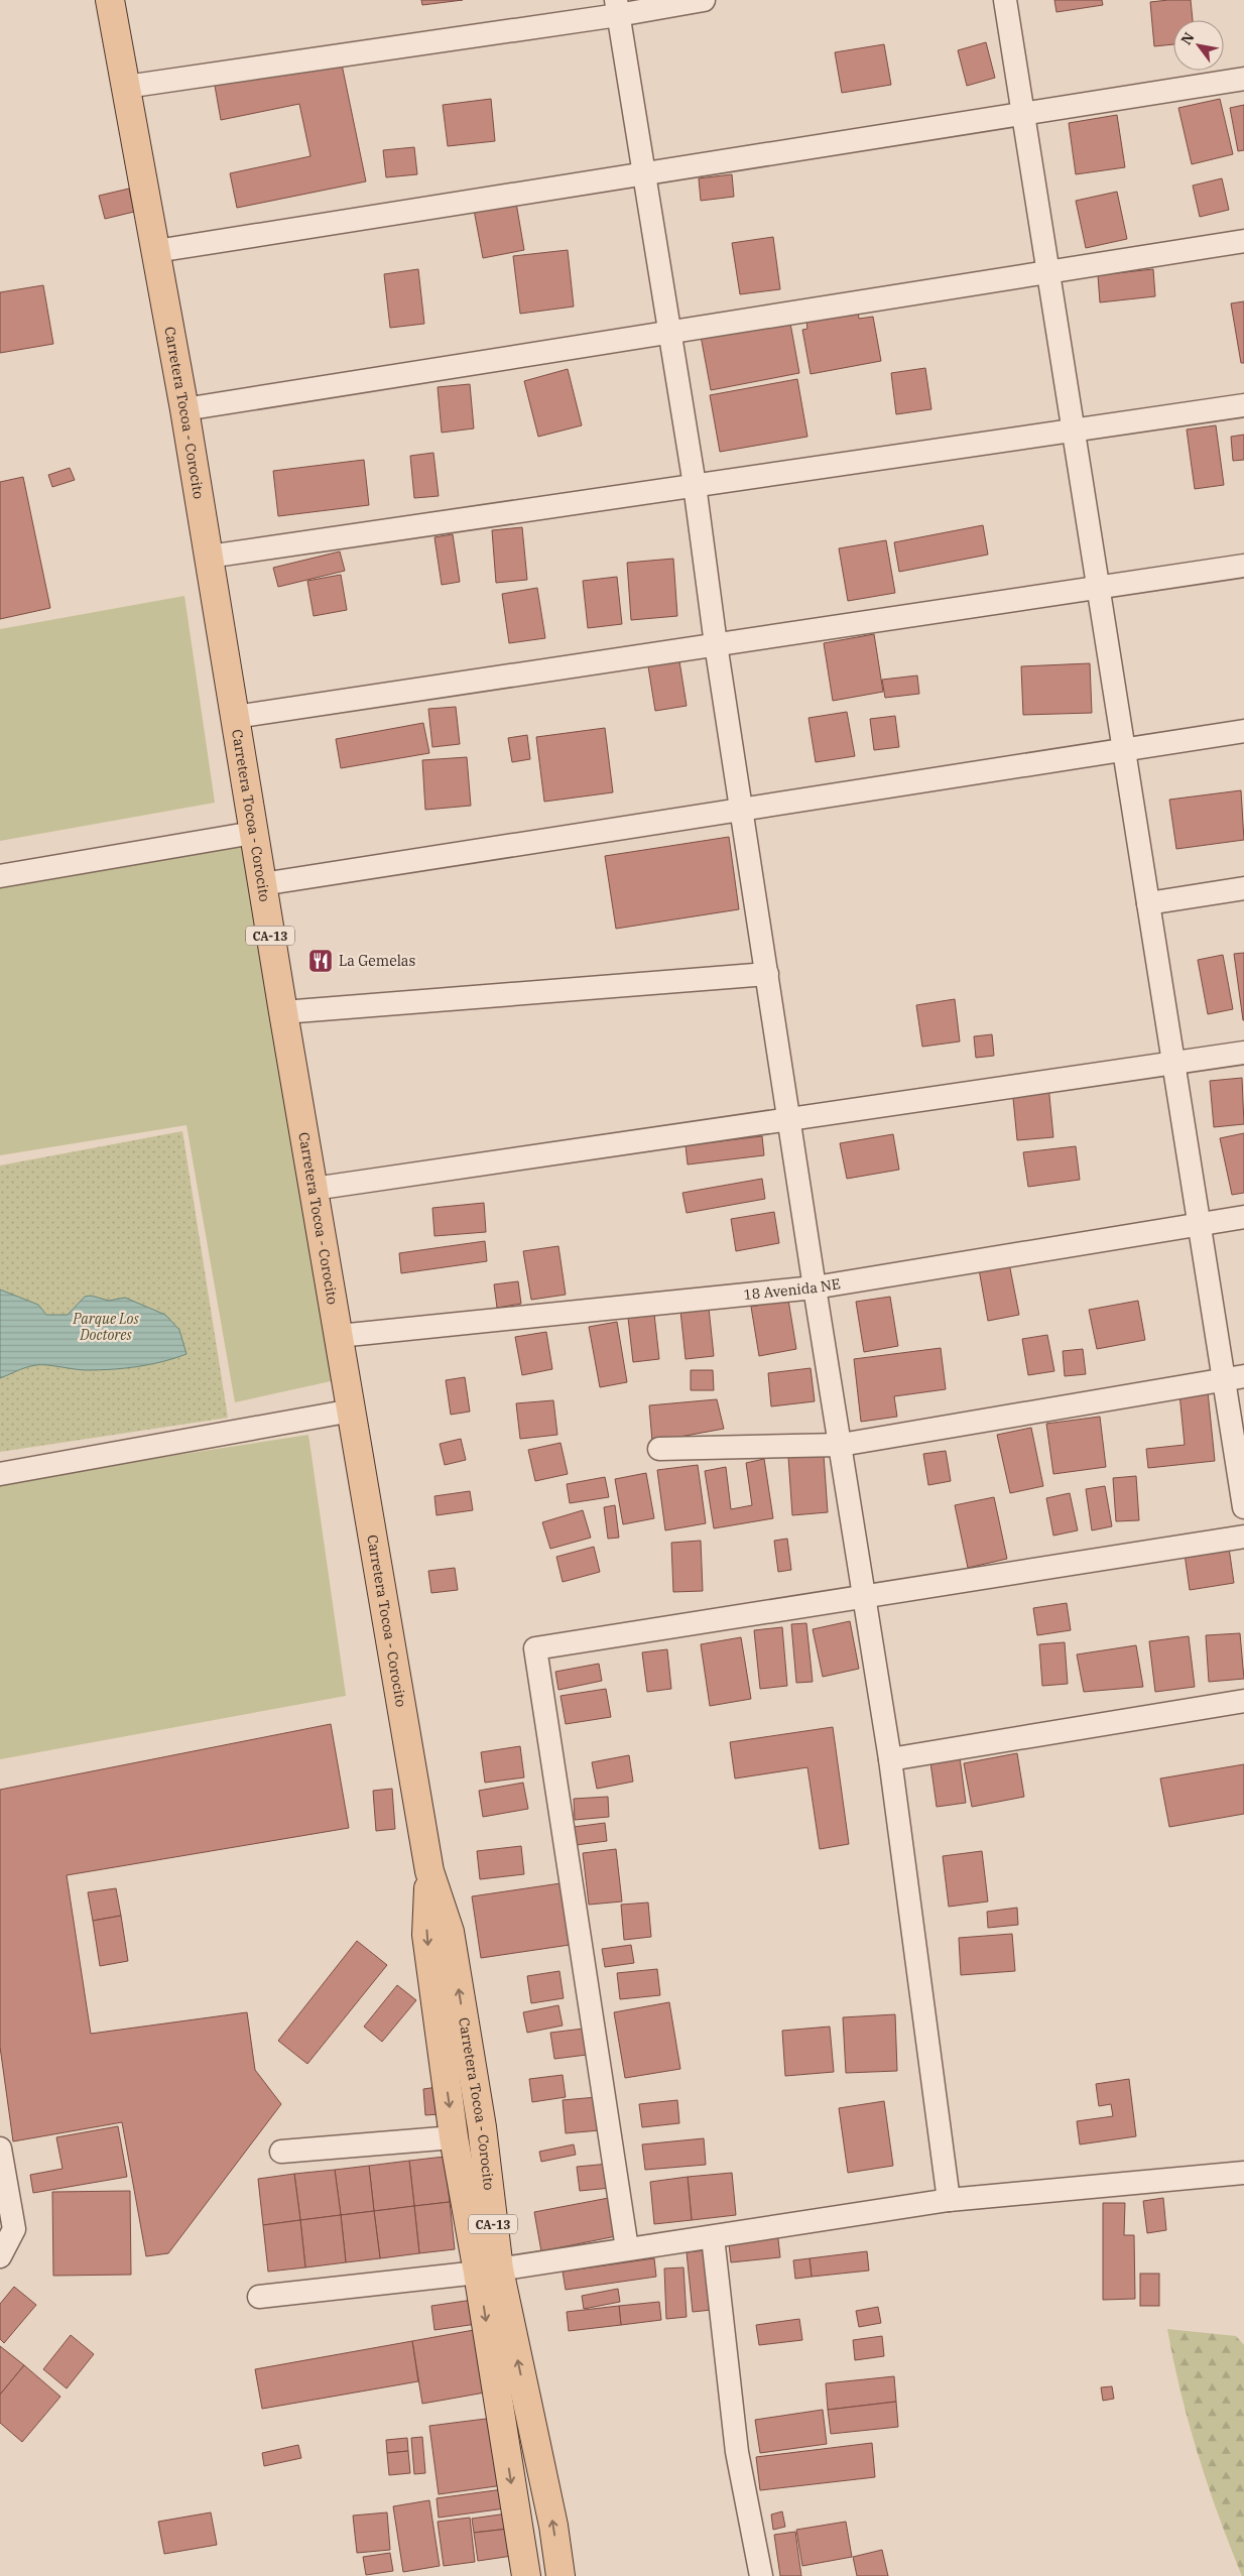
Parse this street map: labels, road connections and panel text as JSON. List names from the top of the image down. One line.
{"streets":{"main road":["Carretera Tocoa - Corocito","CA-13"],"street":["18 Avenida NE"]},"crossings":[["Carretera Tocoa - Corocito","18 Avenida NE"]],"parks":["Parque Los Doctores"],"places":{"restaurant":["La Gemelas"]},"north":"top left"}
